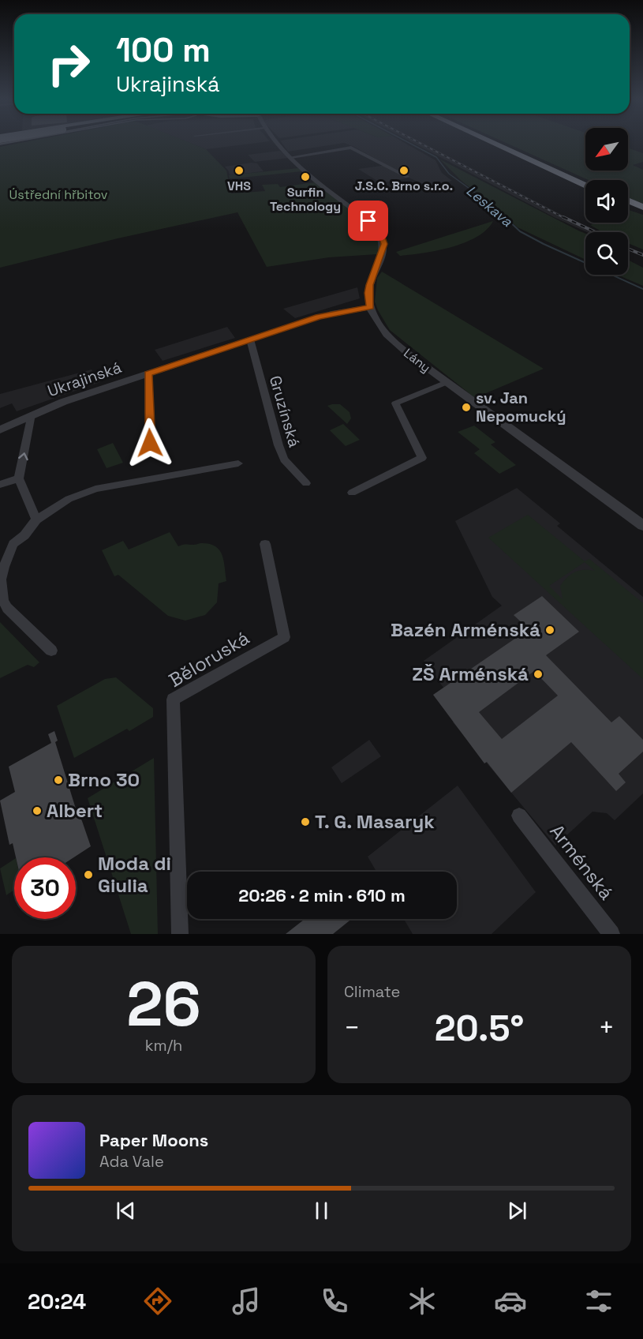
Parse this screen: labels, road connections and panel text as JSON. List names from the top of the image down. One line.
{"streets":{"street":["Lány","Ukrajinská","Gruzínská","Běloruská","Arménská"]},"crossings":[["Lány","Ukrajinská"],["Ukrajinská","Gruzínská"]],"water":["Leskava"],"parks":["Ústřední hřbitov"],"places":["VHS","J.S.C. Brno s.r.o.","Surfin Technology","sv. Jan Nepomucký","Bazén Arménská","ZŠ Arménská","Brno 30","Albert","T. G. Masaryk","Moda di Giulia"],"north":"bottom left","page":{"turn":["100 m","Ukrajinská"],"limit":"30","trip":"20:26 · 2 min · 610 m","tile":[["26","km/h"],"Climate"],"heat":["−","20.5°","+"],"song":["Paper Moons","Ada Vale"],"tabs":"20:24"}}
